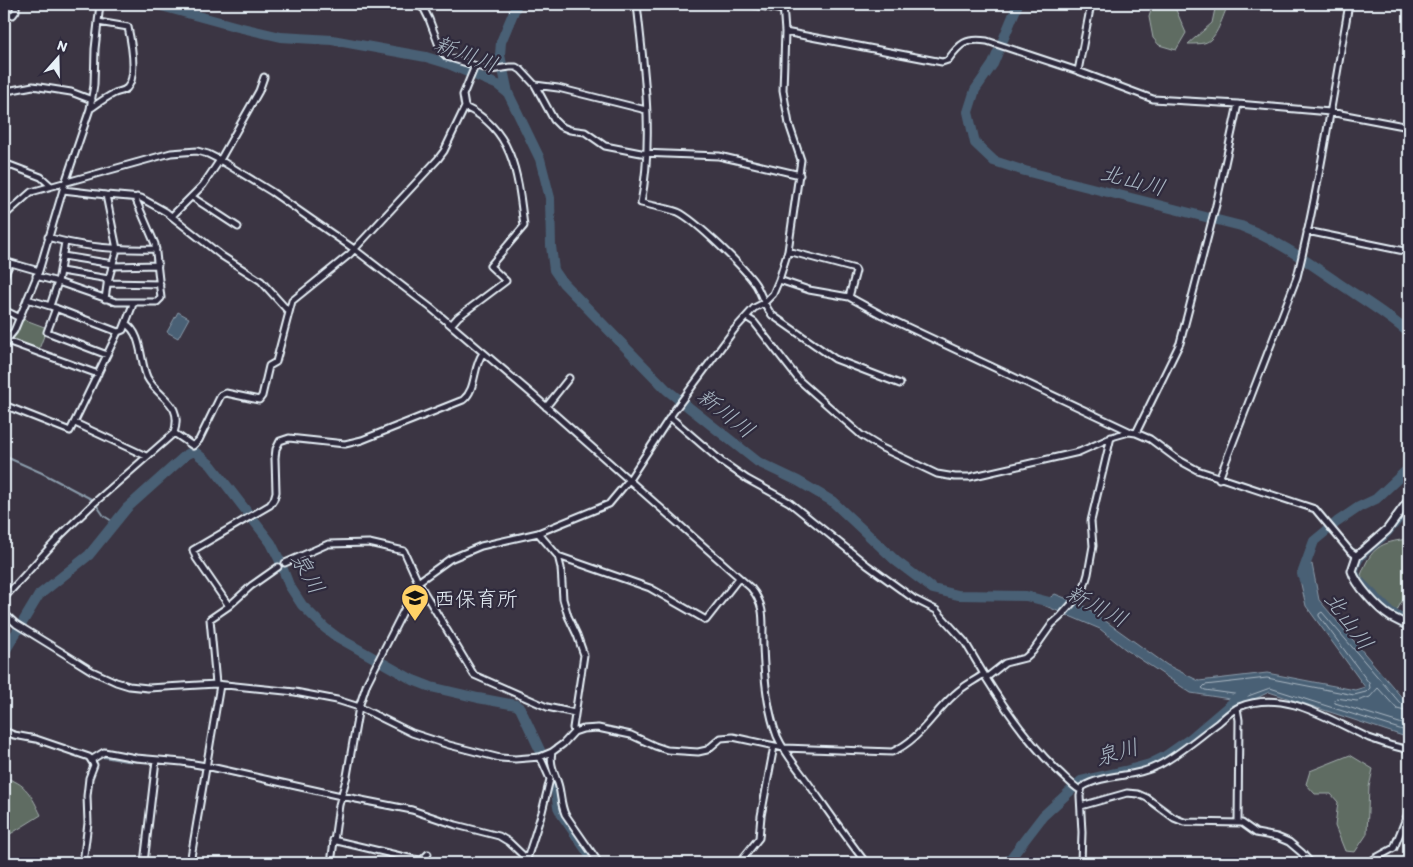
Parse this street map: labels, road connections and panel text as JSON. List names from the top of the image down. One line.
{"water":["新川川","北山川","泉川"],"places":{"school or university":["西保育所"]},"north":"top"}
